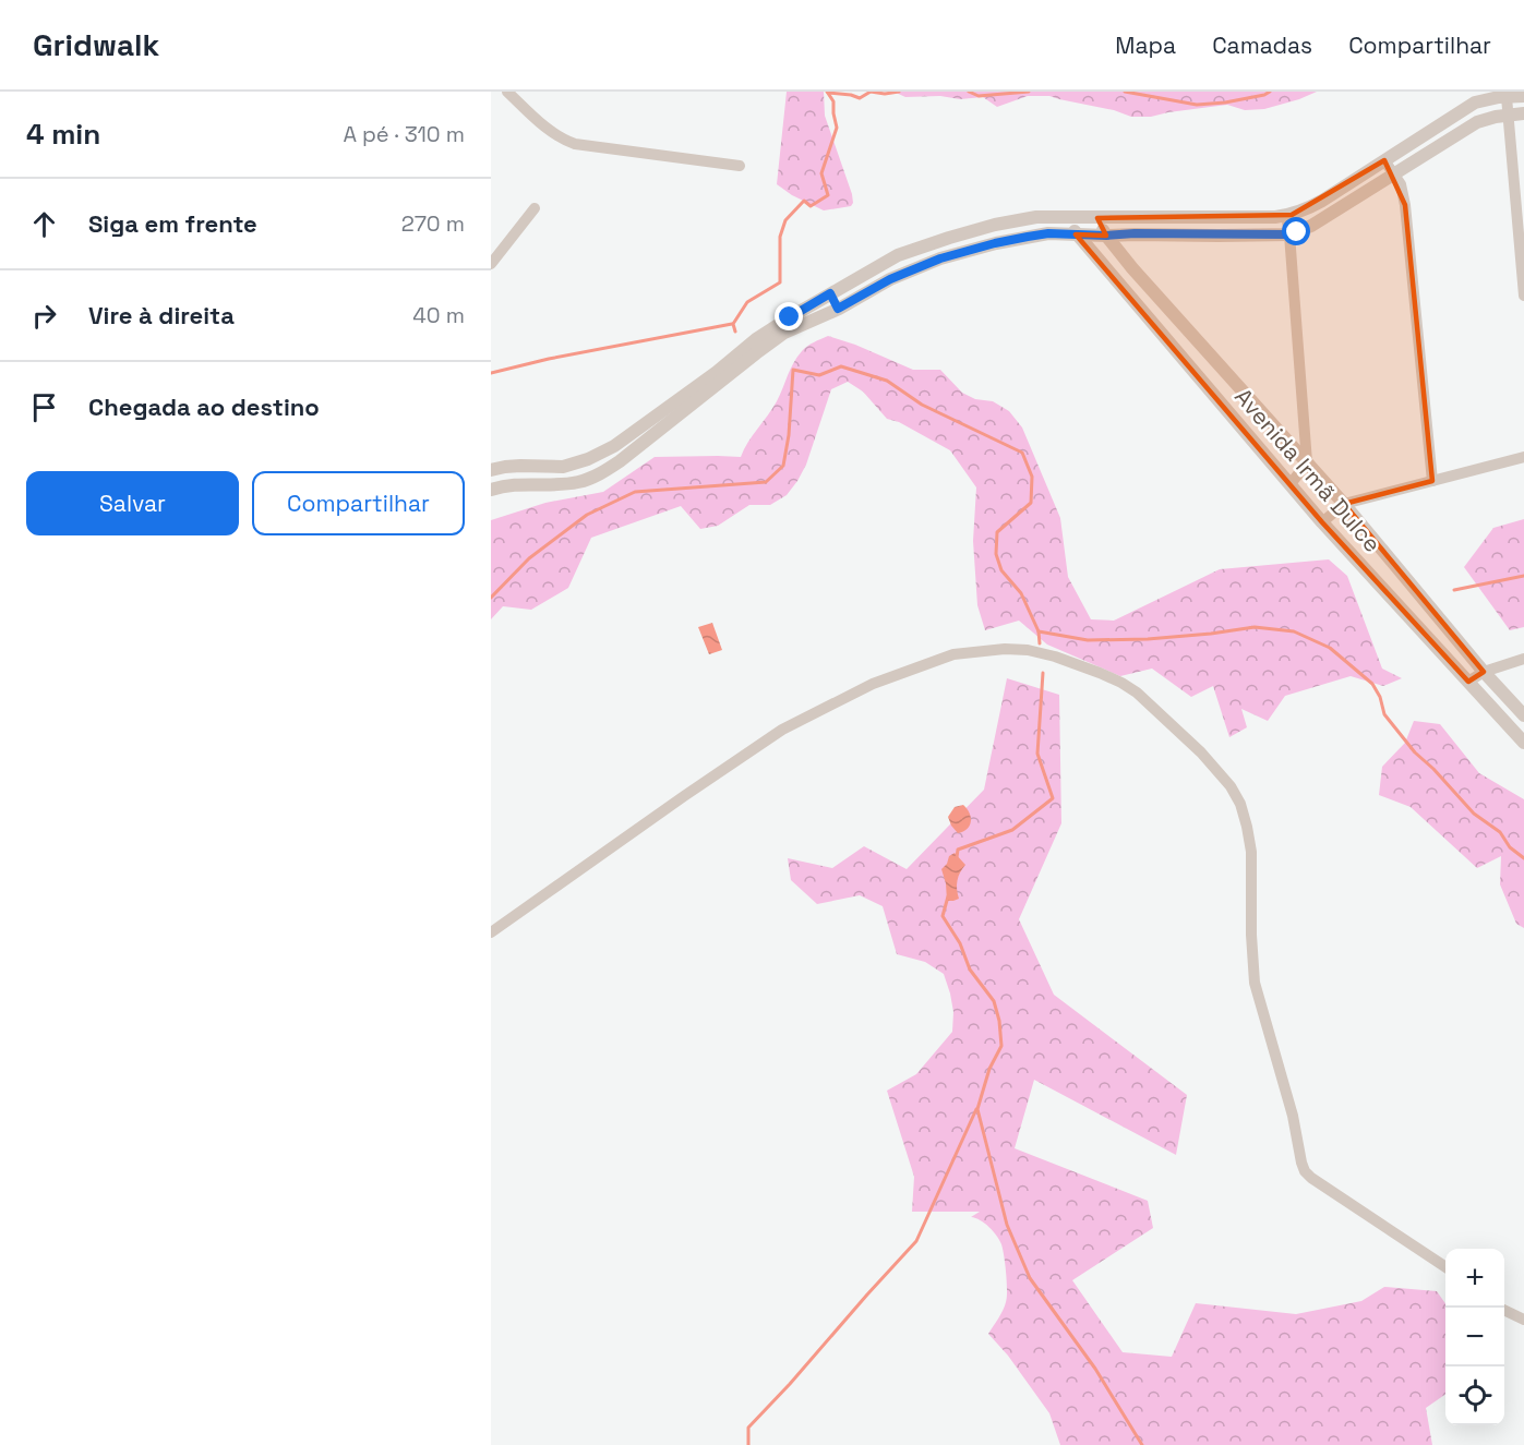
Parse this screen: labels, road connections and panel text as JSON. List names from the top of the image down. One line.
{"streets":{"street":["Avenida Irmã Dulce"]},"page":{"header":"Gridwalk","nav":["Mapa","Camadas","Compartilhar"],"heading":["4 min","A pé · 310 m"],"list":[["Siga em frente","270 m"],["Vire à direita","40 m"],"Chegada ao destino"],"buttons":["Salvar","Compartilhar"],"map_buttons":["+","−"]}}
